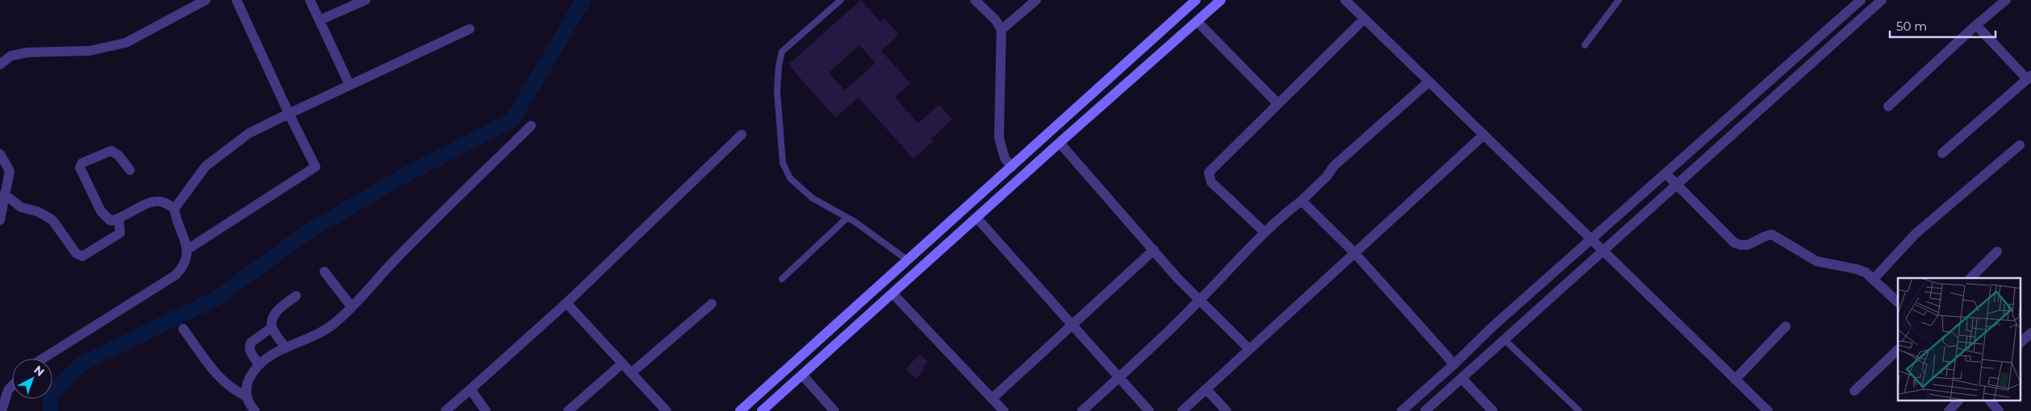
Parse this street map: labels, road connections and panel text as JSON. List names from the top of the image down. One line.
{"scale_bar":"50 m","north":"top right"}
